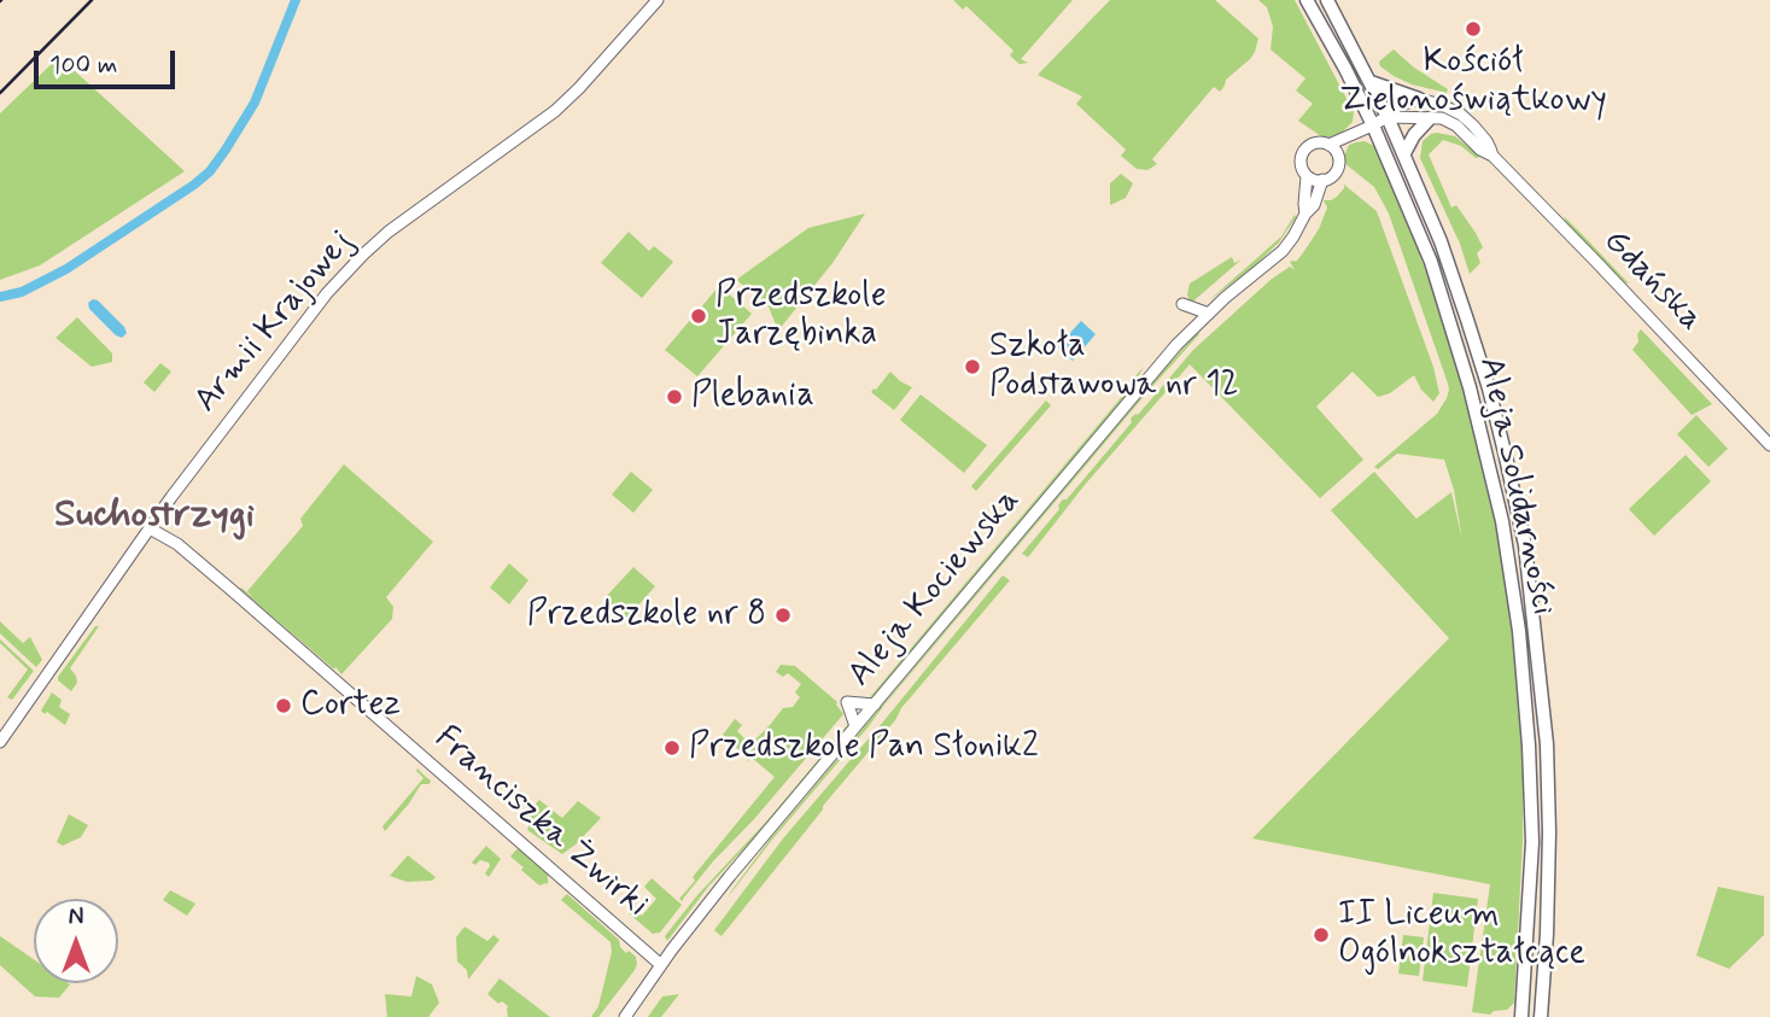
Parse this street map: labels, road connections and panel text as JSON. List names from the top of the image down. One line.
{"streets":{"main road":["Aleja Solidarności"],"street":["Gdańska","Armii Krajowej","Aleja Kociewska","Franciszka Żwirki"]},"crossings":[["Gdańska","Aleja Solidarności"],["Armii Krajowej","Franciszka Żwirki"],["Aleja Kociewska","Franciszka Żwirki"]],"districts":["Suchostrzygi"],"places":["Kościół Zielonoświątkowy","Przedszkole Jarzębinka","Szkoła Podstawowa nr 12","Plebania","Przedszkole nr 8","Cortez","Przedszkole Pan Słonik2","II Liceum Ogólnokształcące"],"scale_bar":"100 m","north":"top"}
